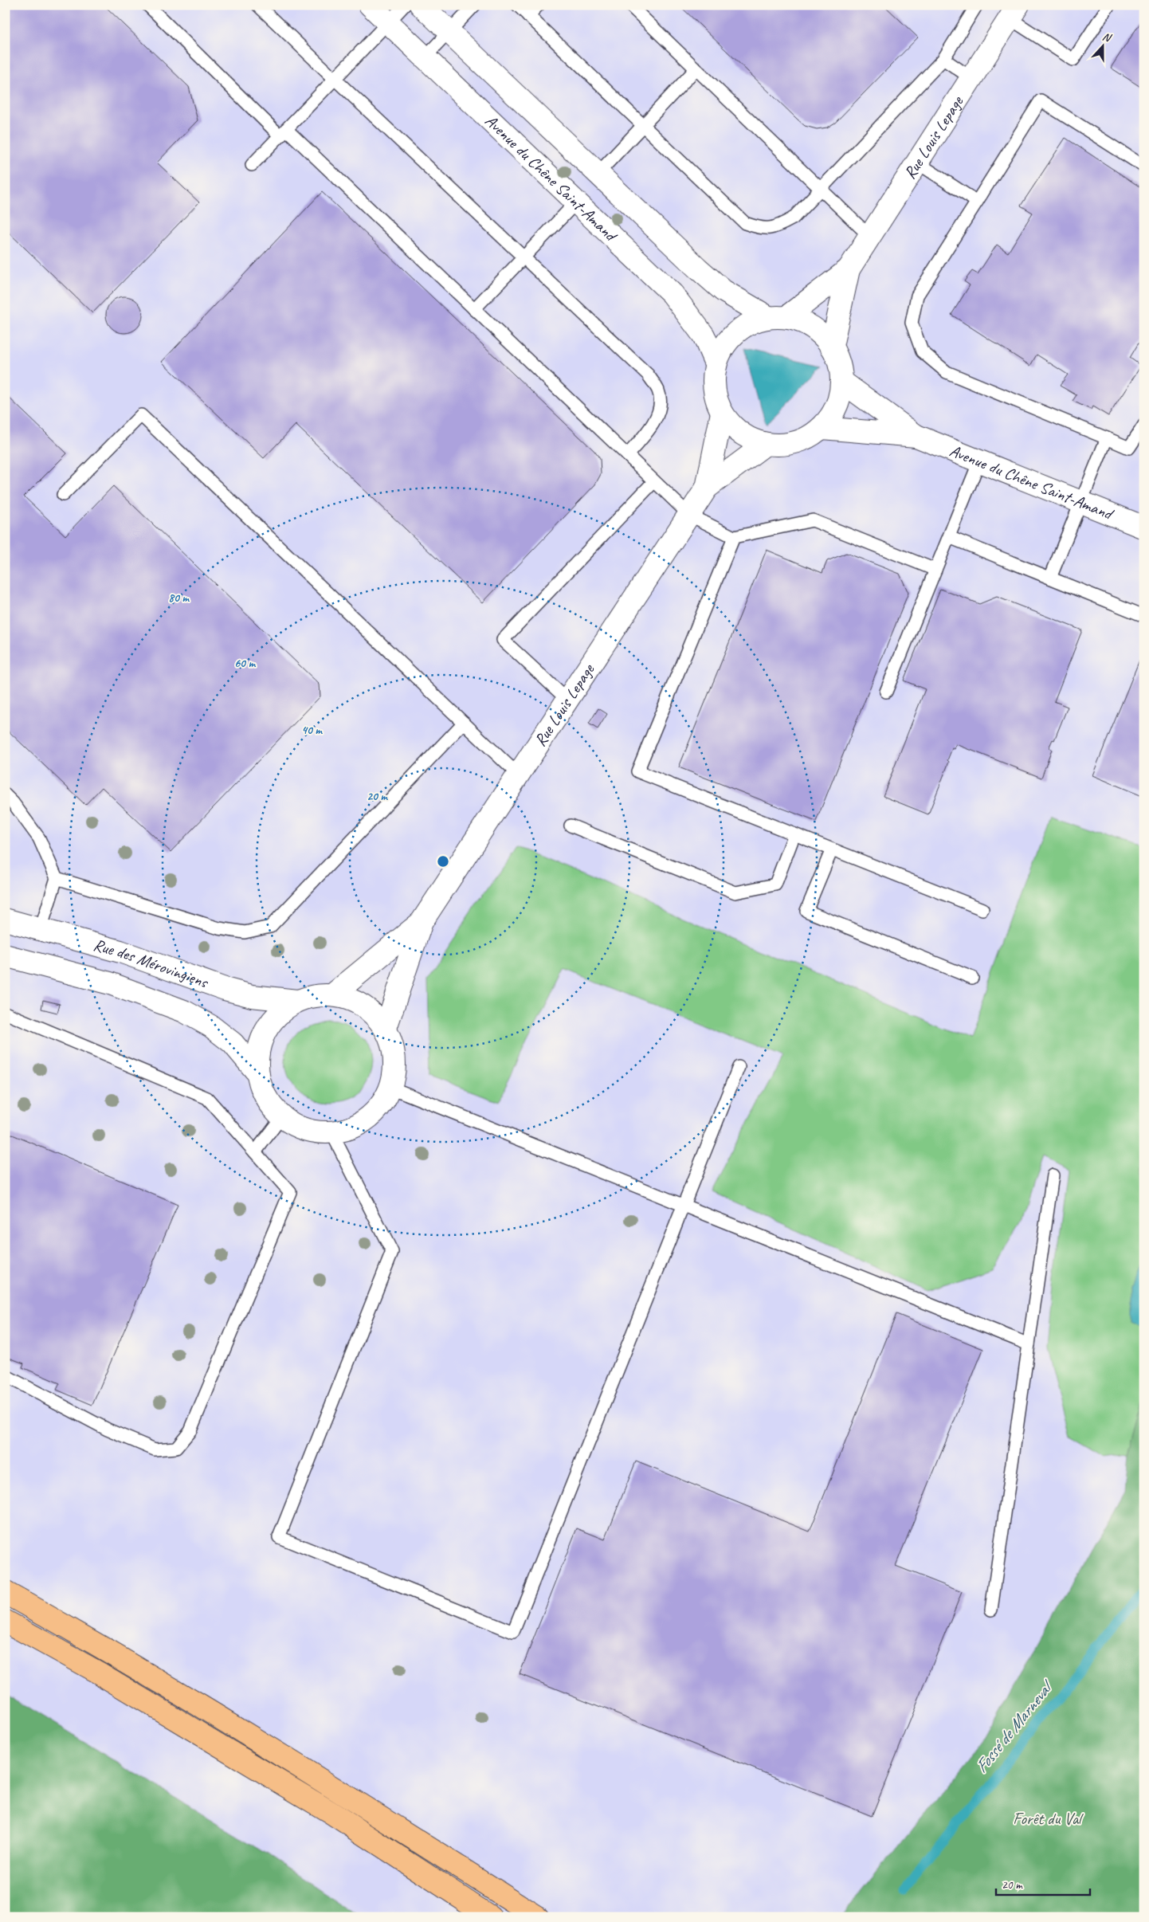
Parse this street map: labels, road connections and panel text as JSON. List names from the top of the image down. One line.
{"streets":{"street":["Rue Louis Lepage","Avenue du Chêne Saint-Amand","Rue des Mérovingiens"]},"crossings":[["Rue Louis Lepage","Avenue du Chêne Saint-Amand"],["Rue Louis Lepage","Rue des Mérovingiens"]],"water":["Fossé de Marneval"],"parks":["Forêt du Val"],"scale_bar":"20 m","north":"top","rings":["80 m","60 m","40 m","20 m"]}
